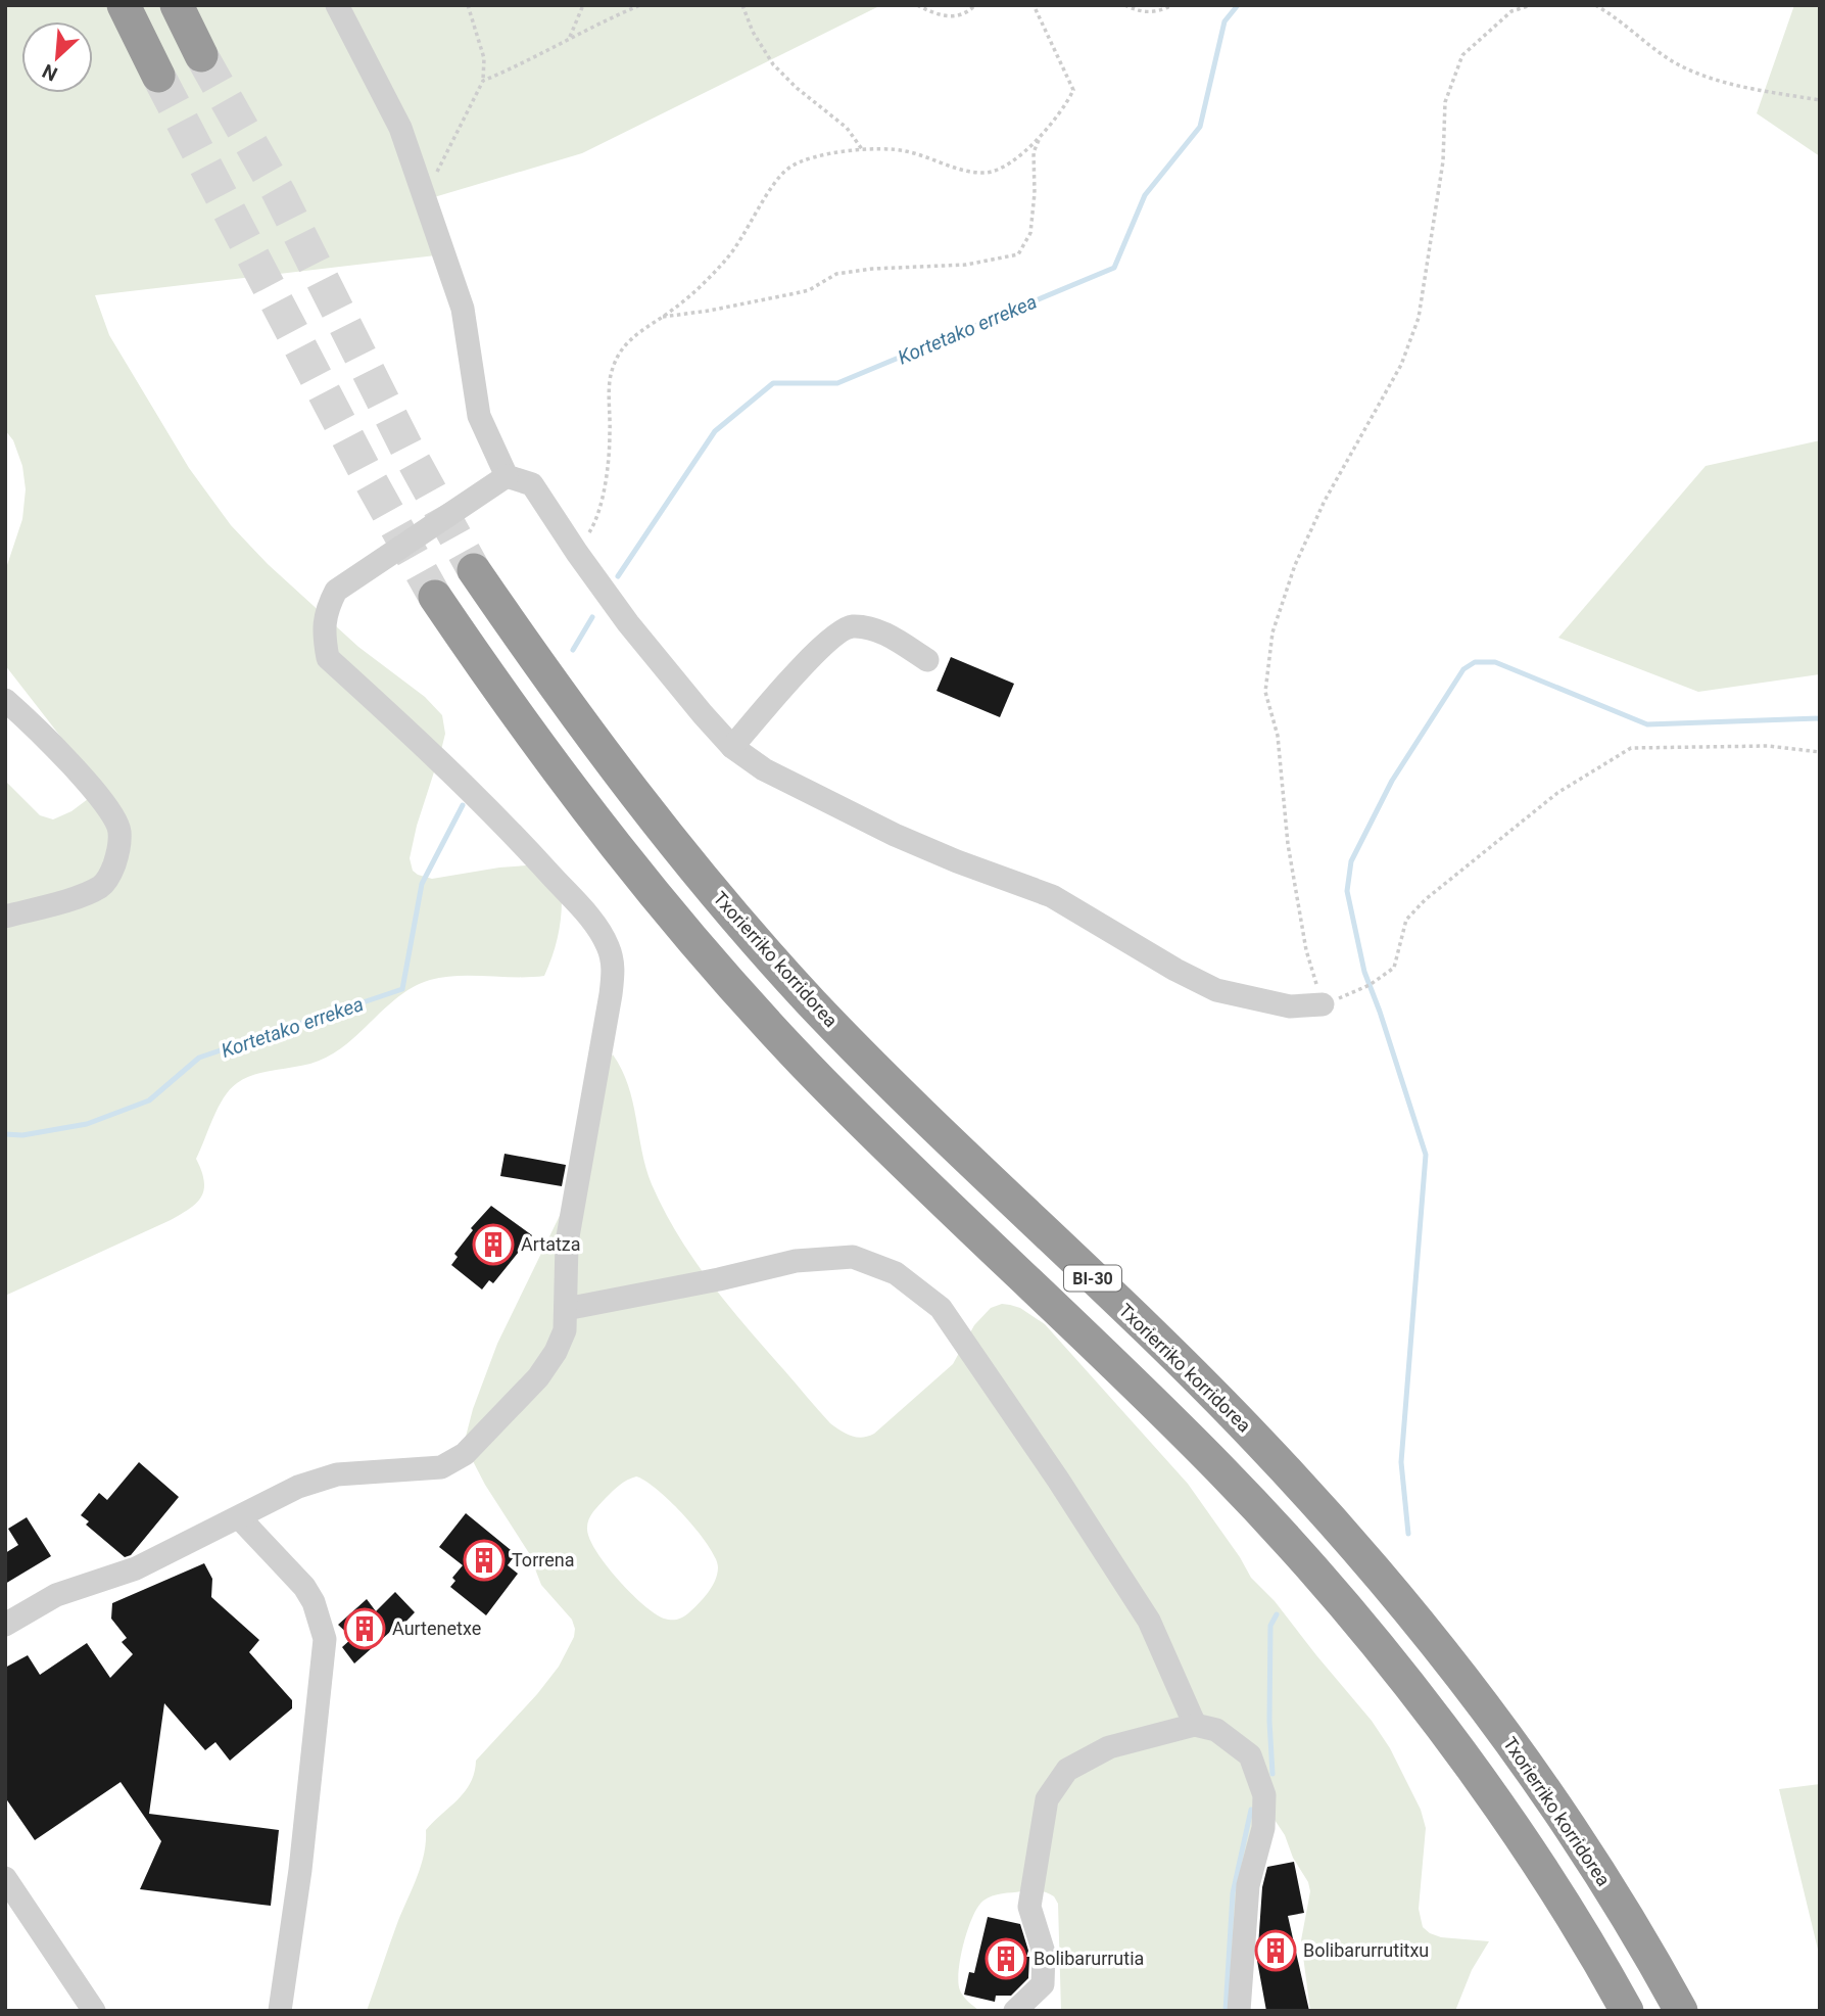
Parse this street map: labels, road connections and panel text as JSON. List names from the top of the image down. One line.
{"streets":{"highway":["Txorierriko korridorea","BI-30"]},"water":["Kortetako errekea"],"places":{"building":["Artatza","Torrena","Aurtenetxe","Bolibarurrutitxu","Bolibarurrutia"]},"north":"bottom left"}
